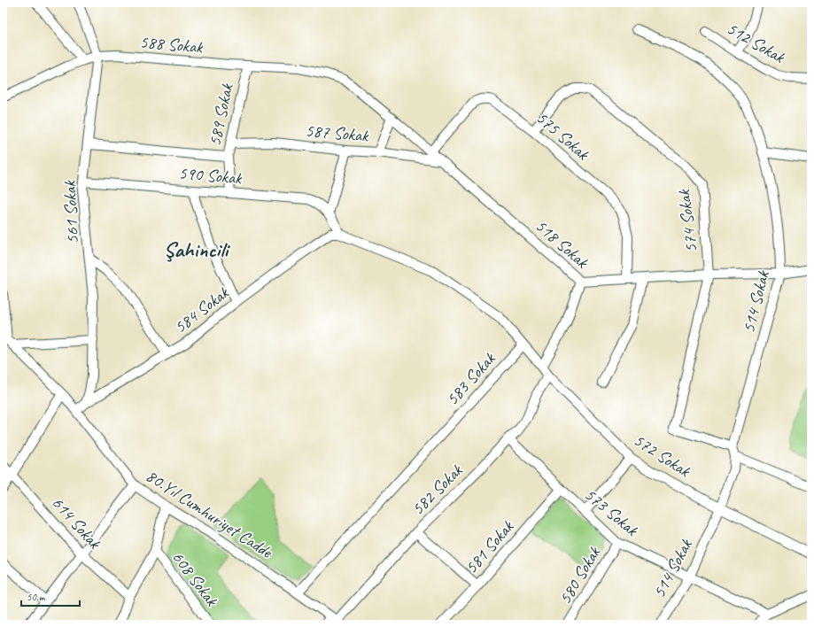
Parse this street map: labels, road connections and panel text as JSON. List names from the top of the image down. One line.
{"streets":{"street":["512 Sokak","588 Sokak","589 Sokak","587 Sokak","575 Sokak","590 Sokak","561 Sokak","574 Sokak","518 Sokak","514 Sokak","584 Sokak","583 Sokak","572 Sokak","582 Sokak","573 Sokak","80.Yıl Cumhuriyet Cadde","614 Sokak","581 Sokak","580 Sokak","608 Sokak"]},"crossings":[["588 Sokak","589 Sokak"],["588 Sokak","561 Sokak"],["588 Sokak","518 Sokak"],["589 Sokak","587 Sokak"],["589 Sokak","590 Sokak"],["587 Sokak","518 Sokak"],["575 Sokak","574 Sokak"],["575 Sokak","518 Sokak"],["590 Sokak","561 Sokak"],["590 Sokak","584 Sokak"],["561 Sokak","584 Sokak"],["574 Sokak","518 Sokak"],["574 Sokak","514 Sokak"],["518 Sokak","514 Sokak"],["514 Sokak","572 Sokak"],["514 Sokak","573 Sokak"],["584 Sokak","80.Yıl Cumhuriyet Cadde"],["583 Sokak","572 Sokak"],["583 Sokak","80.Yıl Cumhuriyet Cadde"],["572 Sokak","582 Sokak"],["582 Sokak","573 Sokak"],["582 Sokak","80.Yıl Cumhuriyet Cadde"],["573 Sokak","581 Sokak"],["573 Sokak","580 Sokak"]],"districts":["Şahincili"],"scale_bar":"50 m"}
